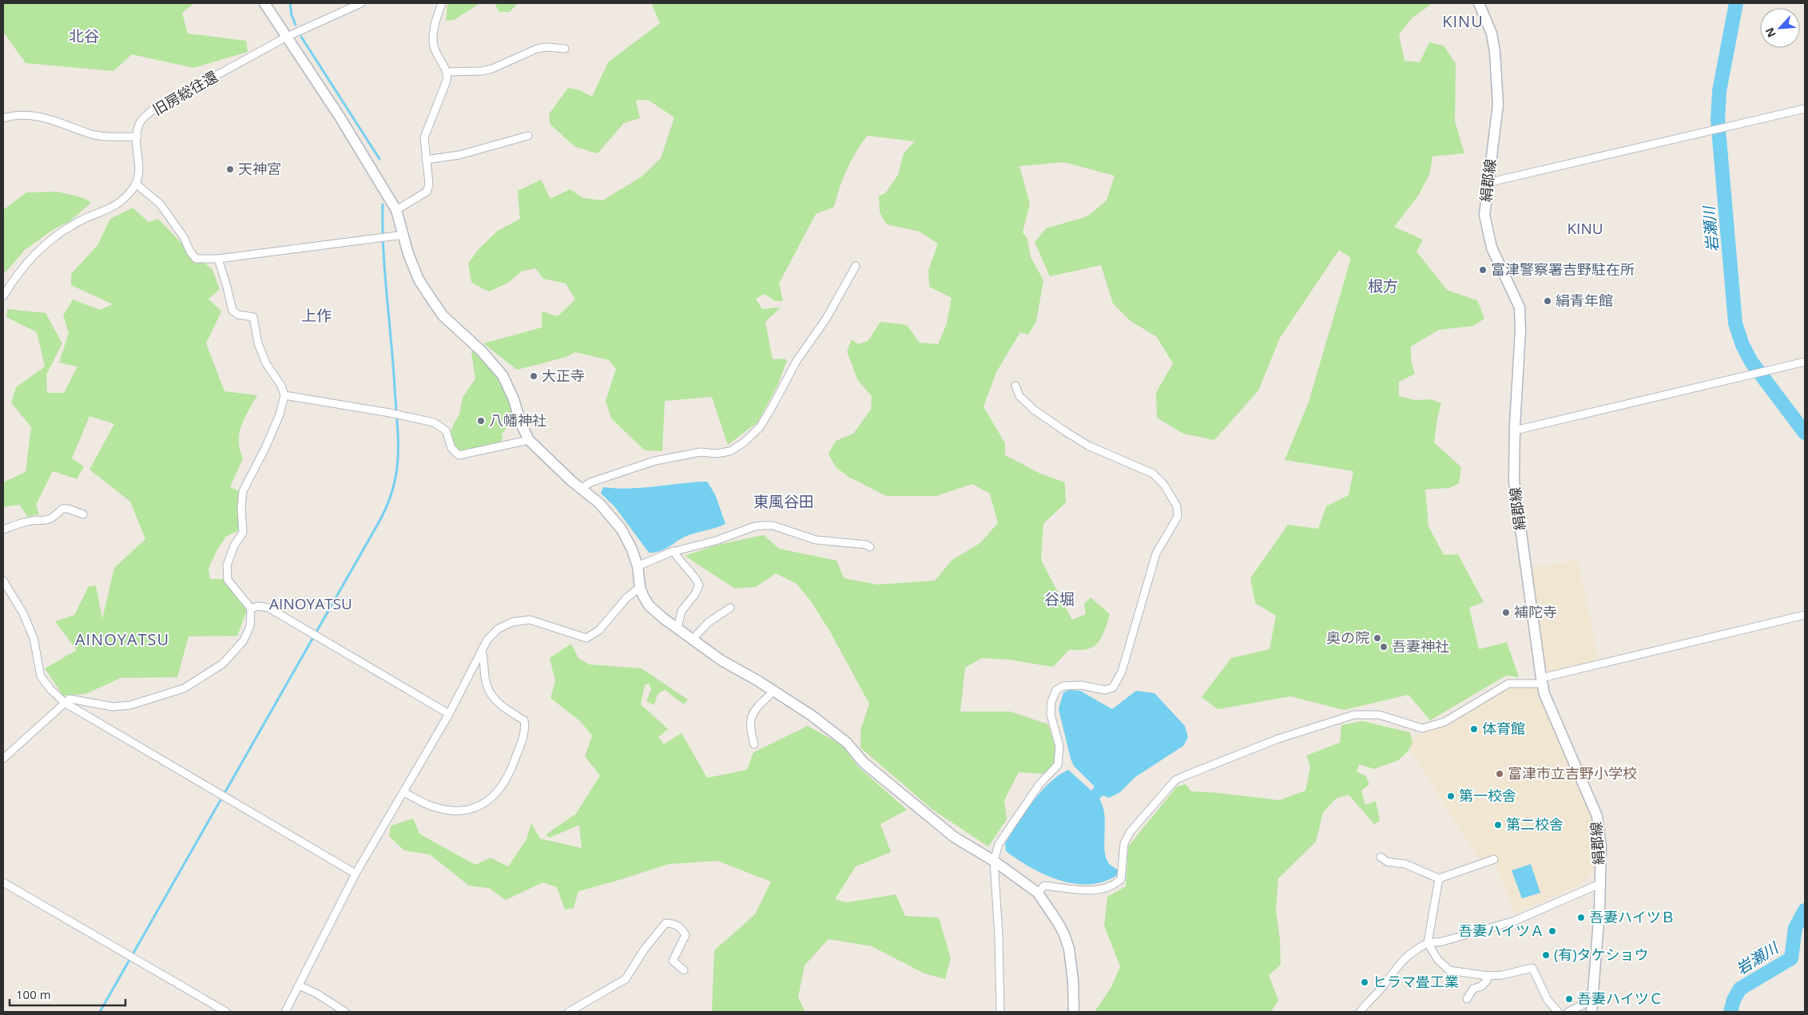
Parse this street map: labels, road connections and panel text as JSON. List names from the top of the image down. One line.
{"streets":{"street":["旧房総往還","絹郡線"]},"districts":["KINU","北谷","KINU","根方","上作","東風谷田","谷堀","AINOYATSU","AINOYATSU"],"water":["岩瀬川"],"places":["天神宮","富津警察署吉野駐在所","絹青年館","大正寺","八幡神社","補陀寺","奥の院","吾妻神社","体育館","富津市立吉野小学校","第一校舎","第二校舎","吾妻ハイツＢ","吾妻ハイツＡ","(有)タケショウ","ヒラマ畳工業","吾妻ハイツＣ"],"scale_bar":"100 m","north":"bottom left"}
